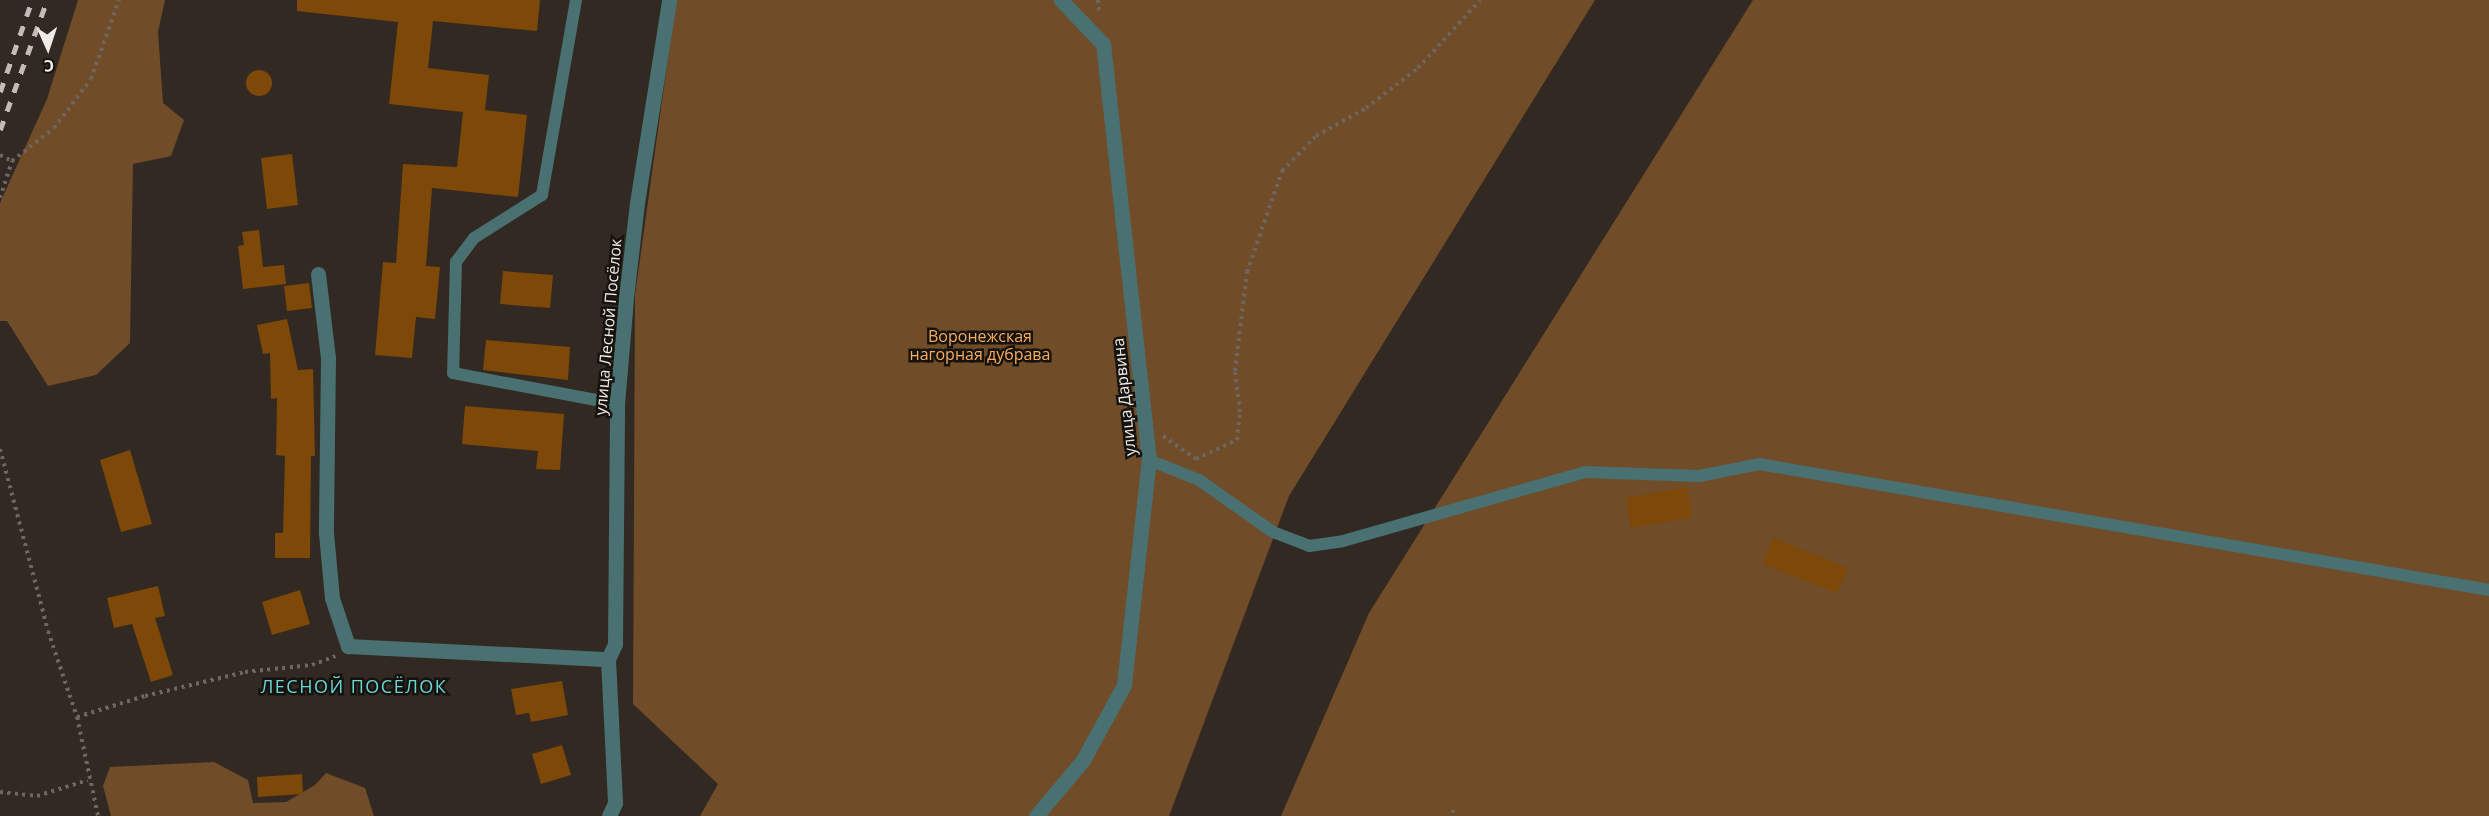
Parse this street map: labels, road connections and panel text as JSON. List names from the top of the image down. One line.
{"streets":{"street":["улица Лесной Посёлок","улица Дарвина"]},"districts":["ЛЕСНОЙ ПОСЁЛОК"],"parks":["Воронежская нагорная дубрава"],"north":"bottom"}
